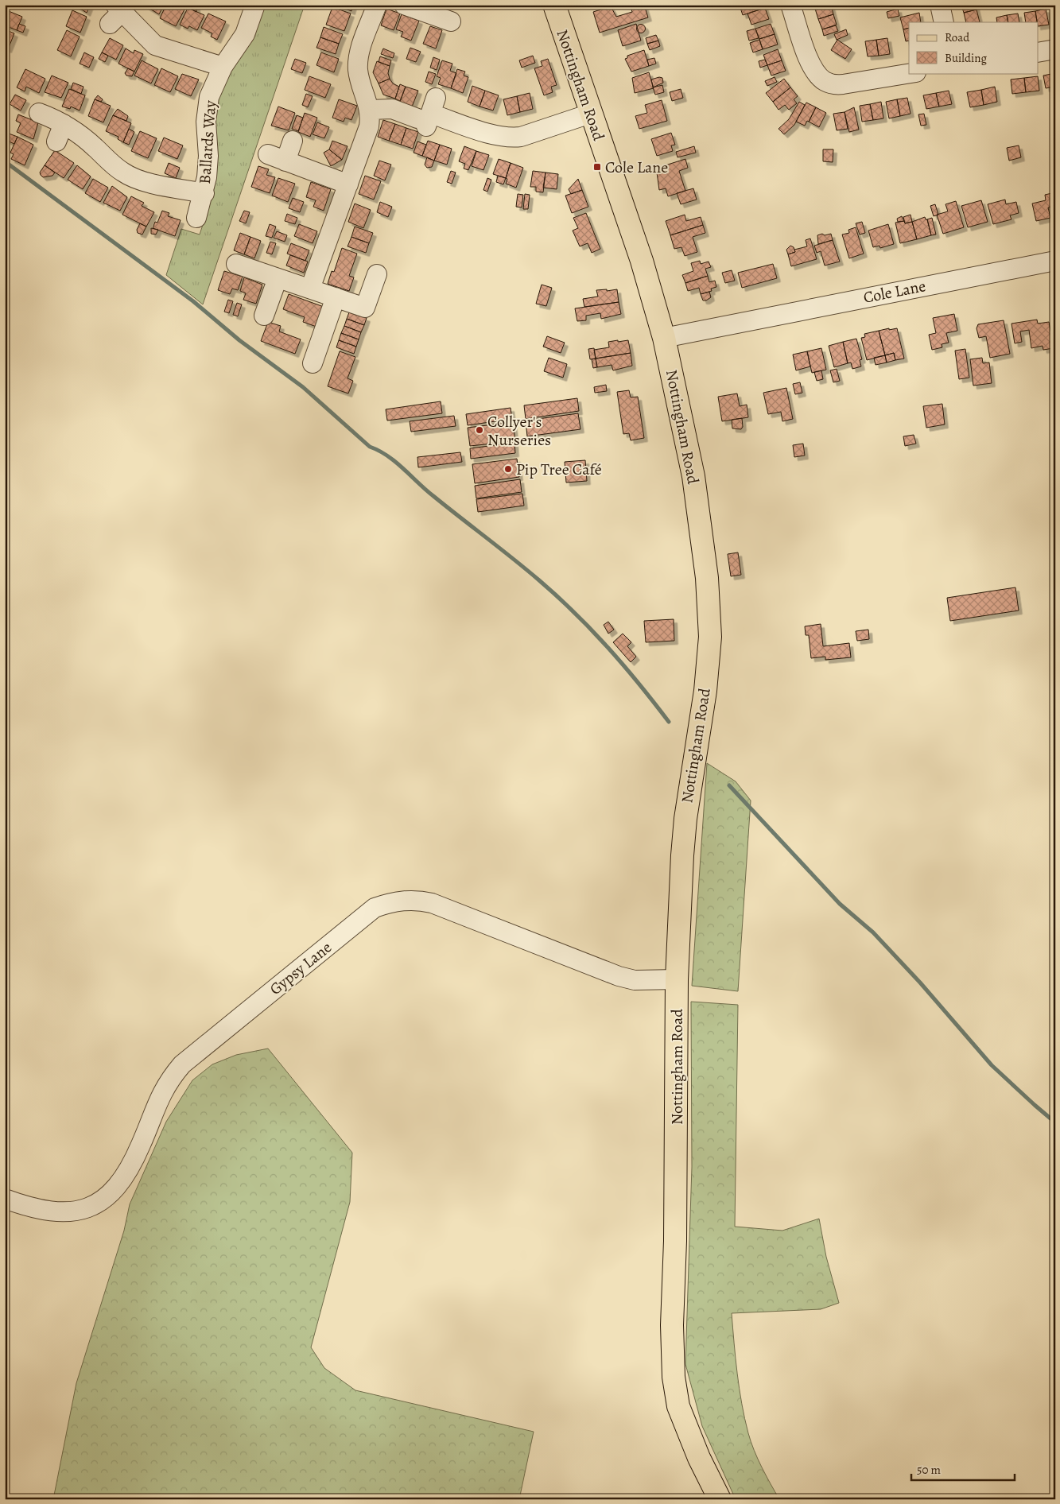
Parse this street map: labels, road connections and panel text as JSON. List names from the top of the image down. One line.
{"streets":{"main road":["Nottingham Road"],"street":["Ballards Way","Cole Lane","Gypsy Lane"]},"crossings":[["Nottingham Road","Cole Lane"],["Nottingham Road","Gypsy Lane"]],"places":{"transit":["Cole Lane"],"other":["Collyer's Nurseries","Pip Tree Café"]},"legend":["Road","Building"],"scale_bar":"50 m"}
